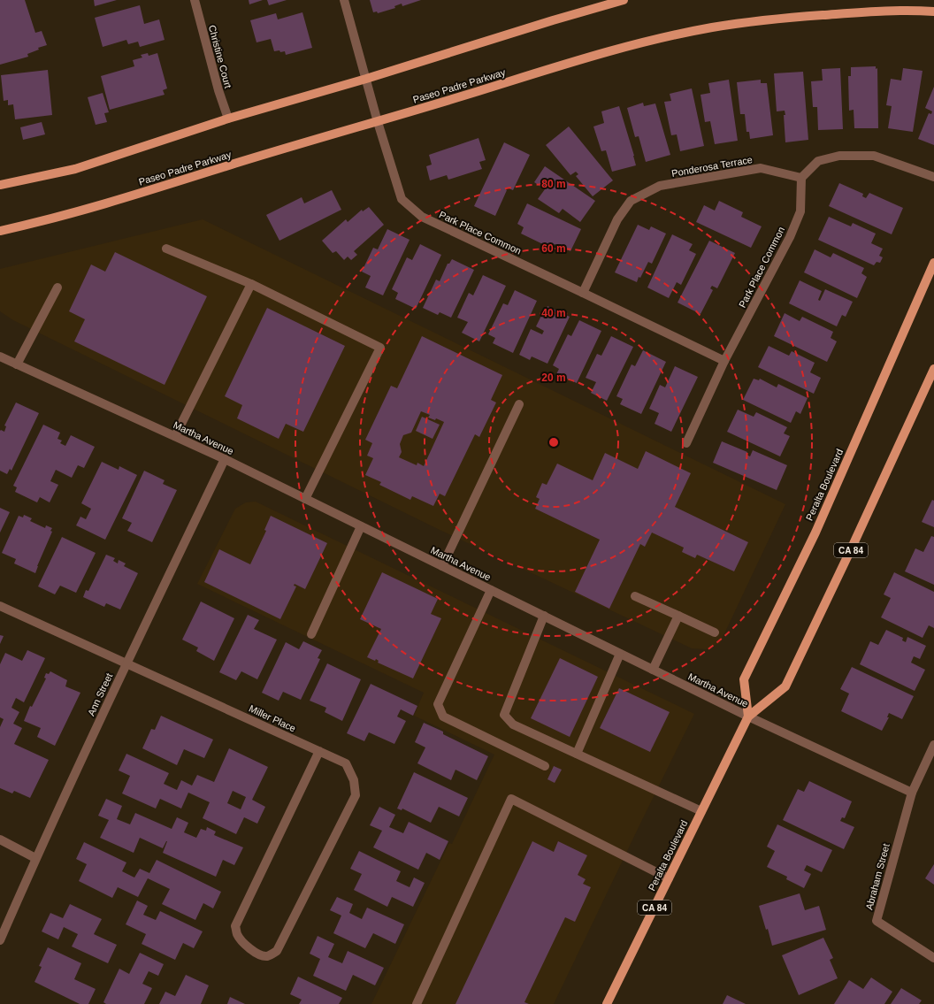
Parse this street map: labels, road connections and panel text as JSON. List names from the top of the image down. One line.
{"streets":{"main road":["Paseo Padre Parkway","Peralta Boulevard","CA 84"],"street":["Christine Court","Ponderosa Terrace","Park Place Common","Martha Avenue","Ann Street","Miller Place","Abraham Street"]},"crossings":[["Paseo Padre Parkway","Park Place Common"],["Ponderosa Terrace","Park Place Common"],["Martha Avenue","Peralta Boulevard"],["Martha Avenue","Ann Street"],["Martha Avenue","Abraham Street"],["Ann Street","Miller Place"]],"rings":["80 m","60 m","40 m","20 m"]}
